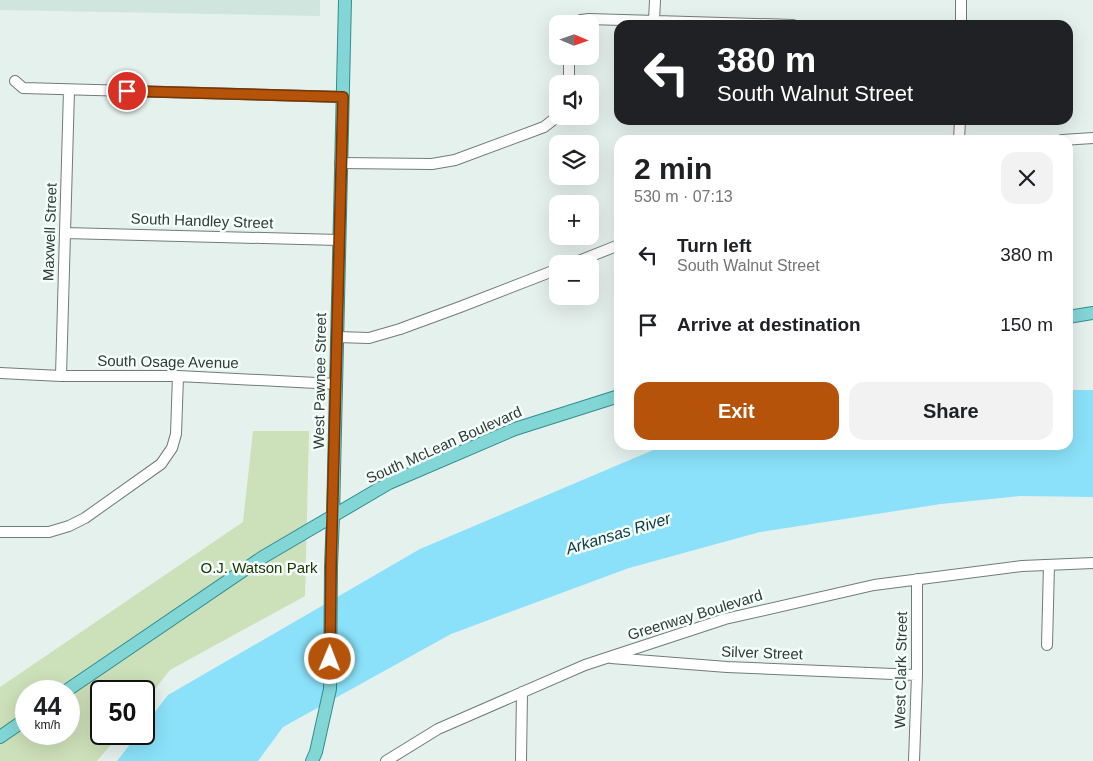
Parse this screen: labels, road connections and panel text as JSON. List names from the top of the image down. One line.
{"streets":{"main road":["West Pawnee Street","South McLean Boulevard"],"street":["South Handley Street","Maxwell Street","South Osage Avenue","Greenway Boulevard","Silver Street","West Clark Street"]},"crossings":[["South Handley Street","Maxwell Street"],["South Handley Street","West Pawnee Street"],["Maxwell Street","South Osage Avenue"],["South Osage Avenue","West Pawnee Street"],["West Pawnee Street","South McLean Boulevard"],["Greenway Boulevard","Silver Street"],["Greenway Boulevard","West Clark Street"],["Silver Street","West Clark Street"]],"water":["Arkansas River"],"parks":["O.J. Watson Park"],"north":"right","page":{"map_buttons":["+","−"],"turn":["380 m","South Walnut Street"],"heading":["2 min","530 m · 07:13"],"list":[{"name":"Turn left","note":"South Walnut Street","value":"380 m"},{"name":"Arrive at destination","value":"150 m"}],"buttons":["Exit","Share"],"speed":"44 km/h","limit":"50"}}
